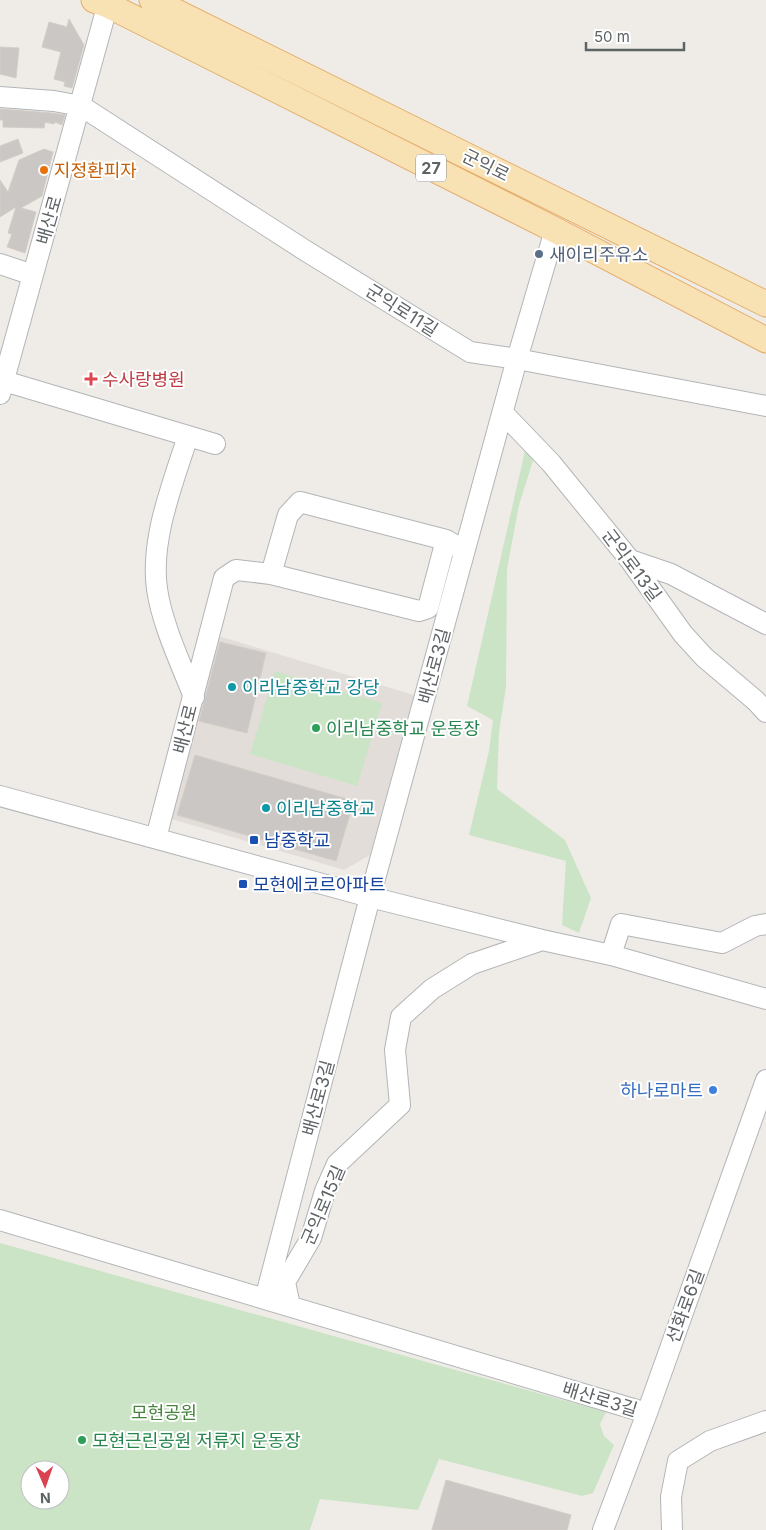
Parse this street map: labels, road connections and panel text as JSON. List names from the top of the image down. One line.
{"streets":{"main road":["군익로","27"],"street":["배산로","군익로11길","군익로13길","배산로3길","군익로15길","선화로6길"]},"crossings":[["군익로","배산로"],["배산로","군익로11길"],["배산로","배산로3길"],["군익로11길","배산로3길"],["군익로13길","배산로3길"],["배산로3길","군익로15길"],["배산로3길","선화로6길"]],"parks":["모현공원"],"places":{"other":["지정환피자","새이리주유소","이리남중학교 강당","이리남중학교 운동장","이리남중학교","하나로마트","모현근린공원 저류지 운동장"],"health":["수사랑병원"],"transit":["남중학교","모현에코르아파트"]},"scale_bar":"50 m","north":"bottom"}
